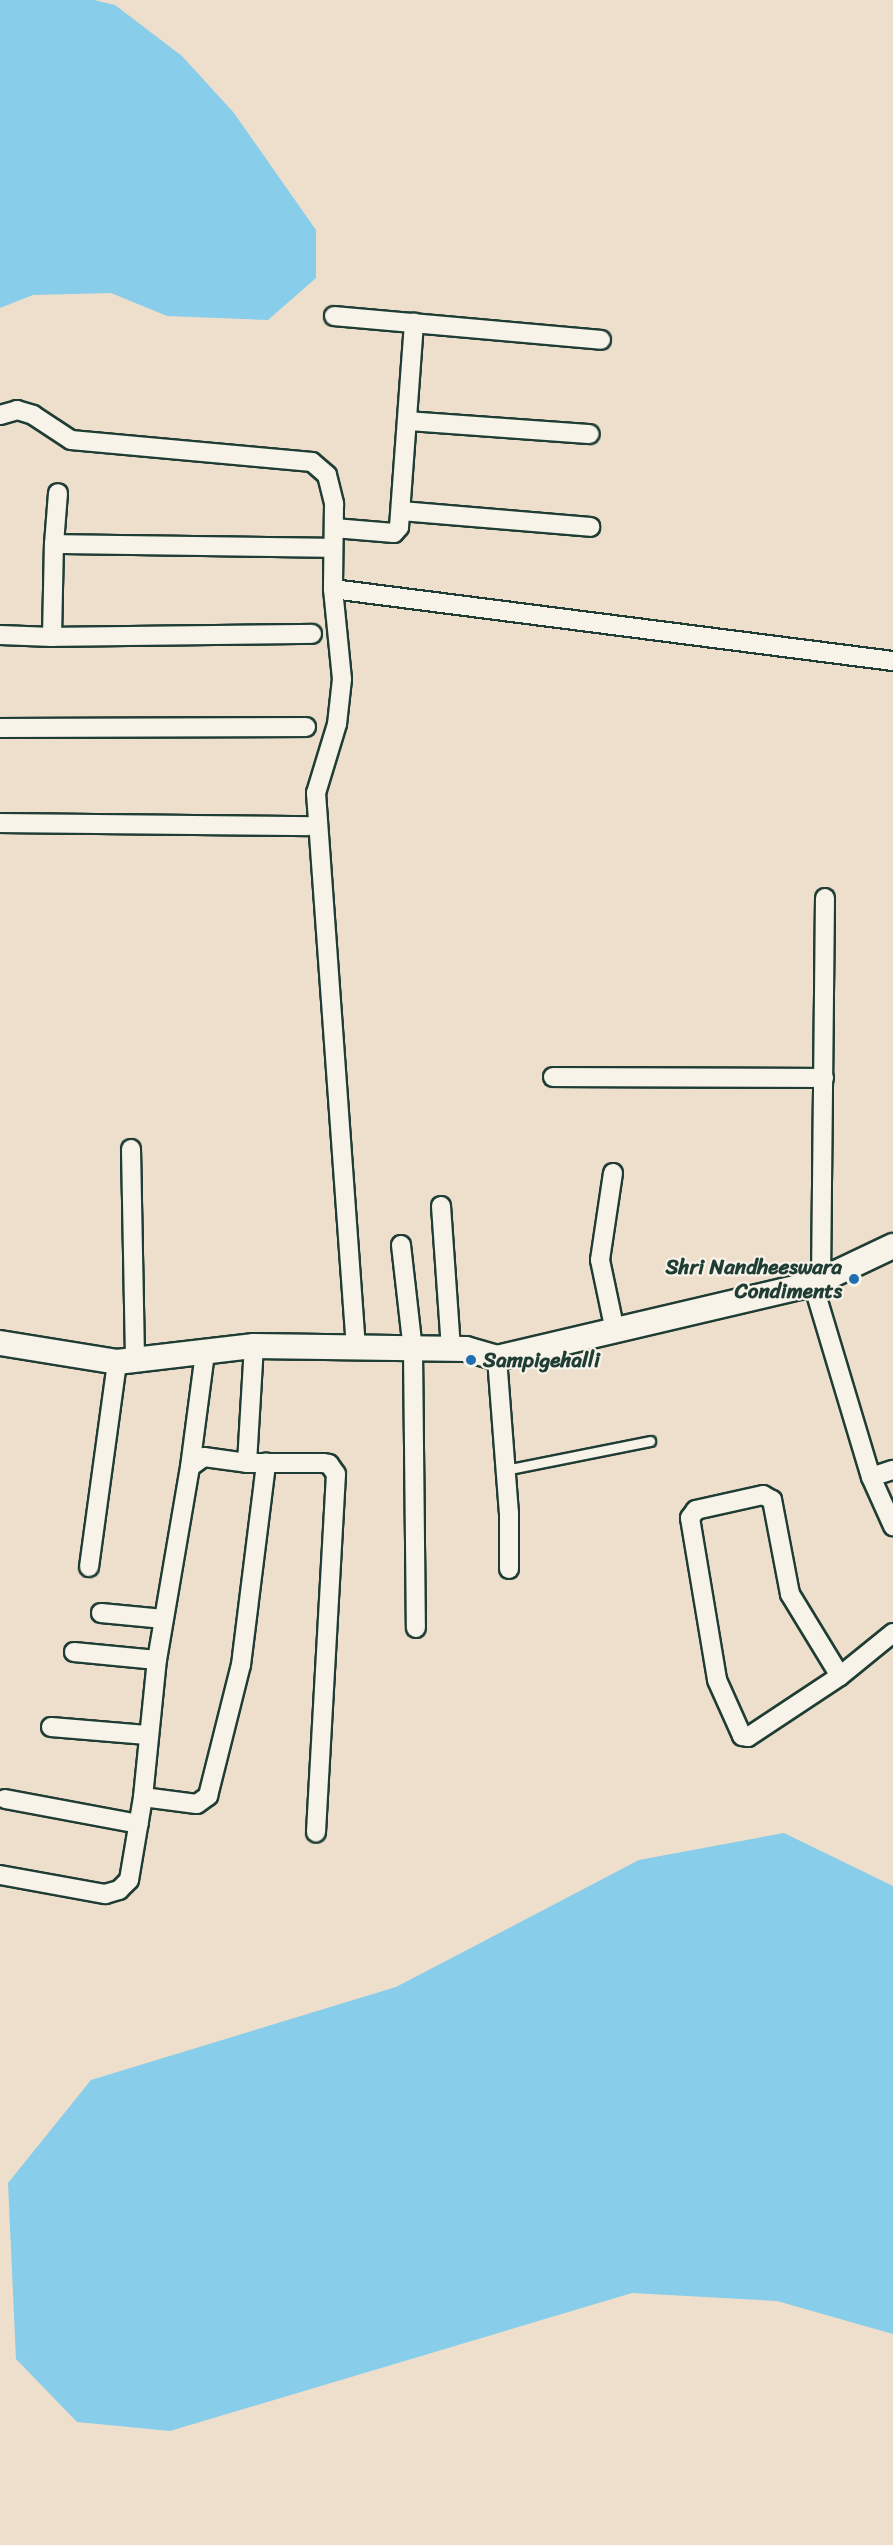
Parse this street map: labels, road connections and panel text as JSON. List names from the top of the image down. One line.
{"places":["Shri Nandheeswara Condiments","Sampigehalli"]}
